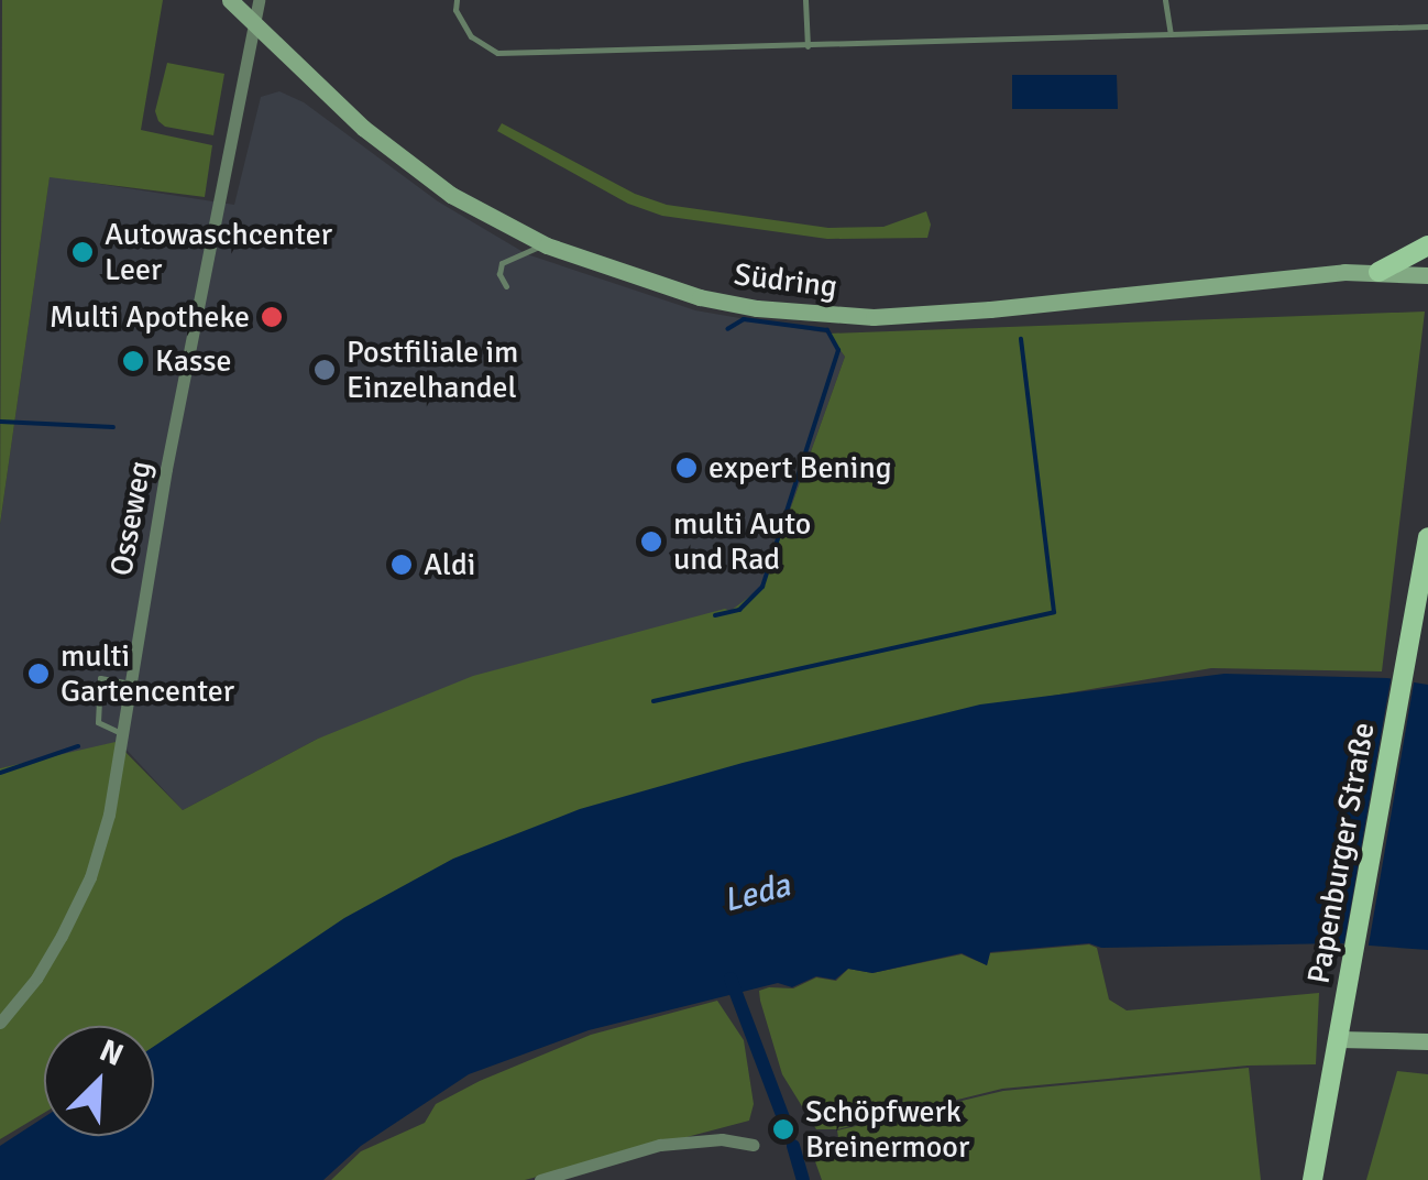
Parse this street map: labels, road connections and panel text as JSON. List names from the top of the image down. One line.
{"streets":{"main road":["Südring","Papenburger Straße"],"street":["Osseweg"]},"crossings":[["Südring","Osseweg"]],"water":["Leda"],"places":["Autowaschcenter Leer","Multi Apotheke","Kasse","Postfiliale im Einzelhandel","expert Bening","multi Auto und Rad","Aldi","multi Gartencenter","Schöpfwerk Breinermoor"],"north":"top right"}
